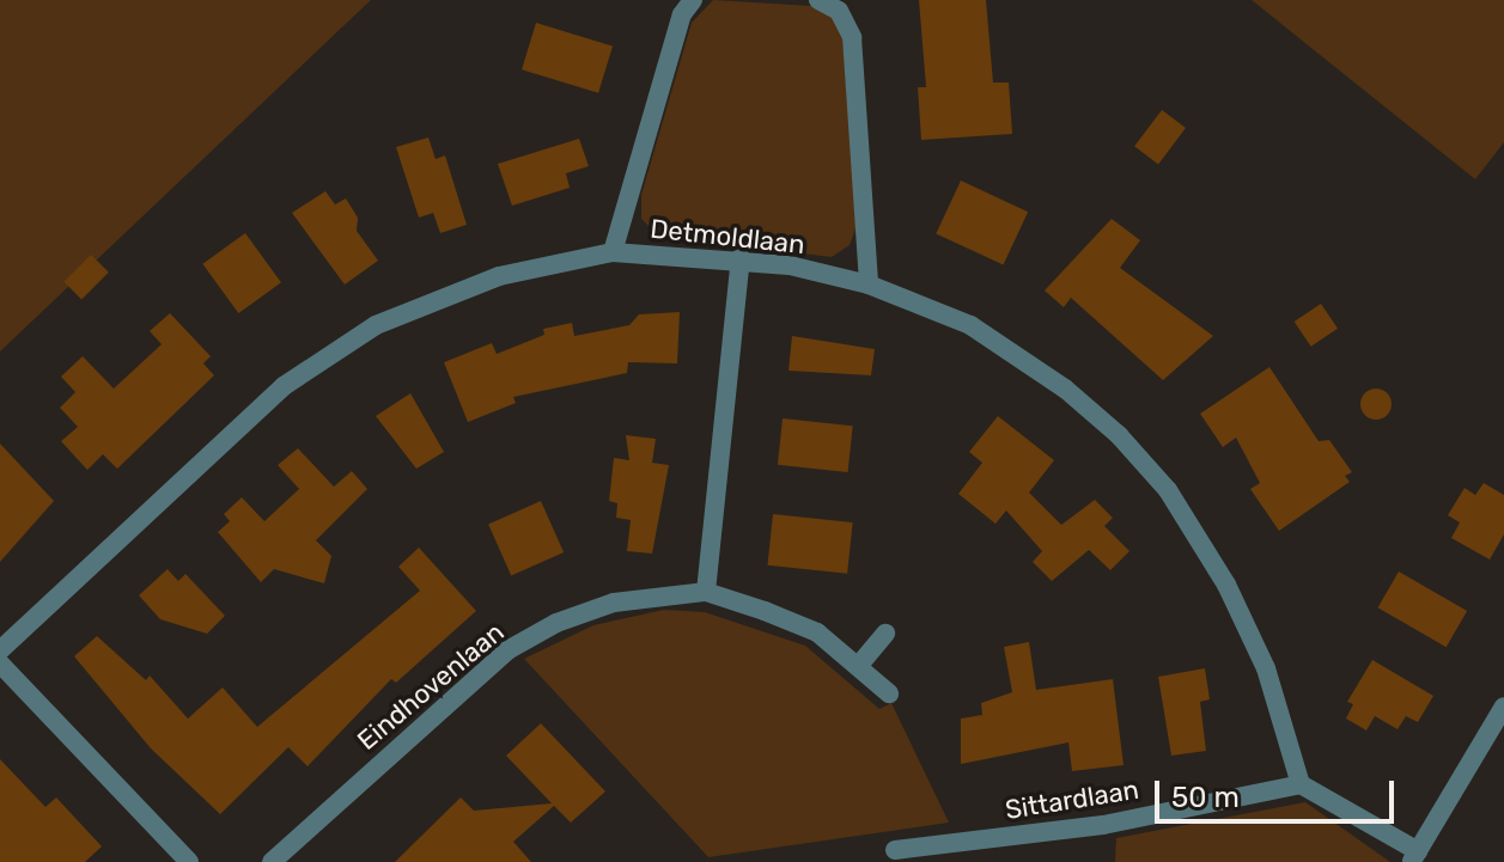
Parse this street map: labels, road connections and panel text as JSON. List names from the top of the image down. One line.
{"streets":{"street":["Detmoldlaan","Eindhovenlaan","Sittardlaan"]},"crossings":[["Detmoldlaan","Sittardlaan"]],"scale_bar":"50 m"}
